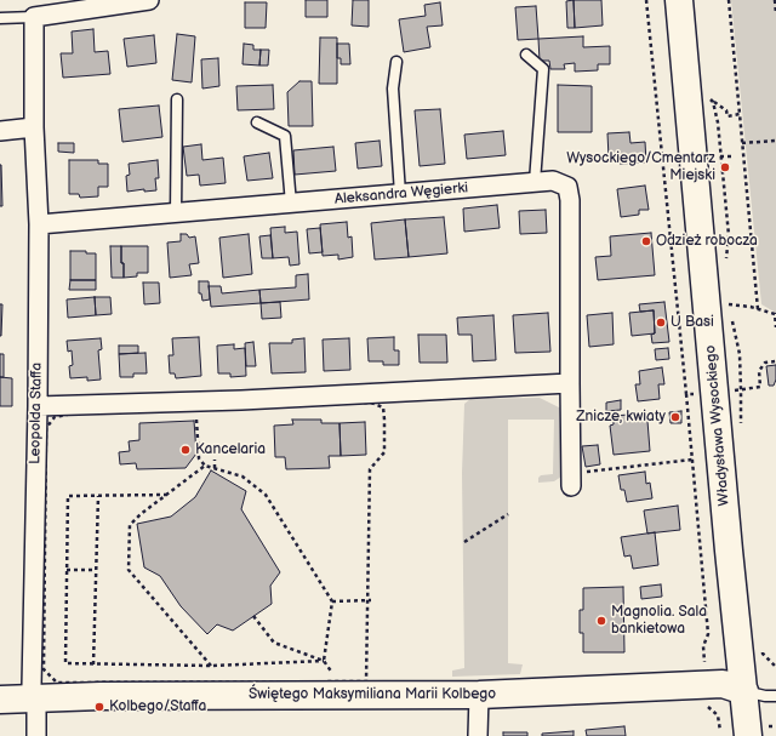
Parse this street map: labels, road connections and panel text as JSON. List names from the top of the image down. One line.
{"streets":{"street":["Aleksandra Węgierki","Leopolda Staffa","Władysława Wysockiego","Świętego Maksymiliana Marii Kolbego"]},"crossings":[["Aleksandra Węgierki","Leopolda Staffa"],["Leopolda Staffa","Świętego Maksymiliana Marii Kolbego"],["Władysława Wysockiego","Świętego Maksymiliana Marii Kolbego"]],"places":["Wysockiego/Cmentarz Miejski","Odzież robocza","U Basi","Znicze, kwiaty","Kancelaria","Magnolia. Sala bankietowa","Kolbego/Staffa"]}
